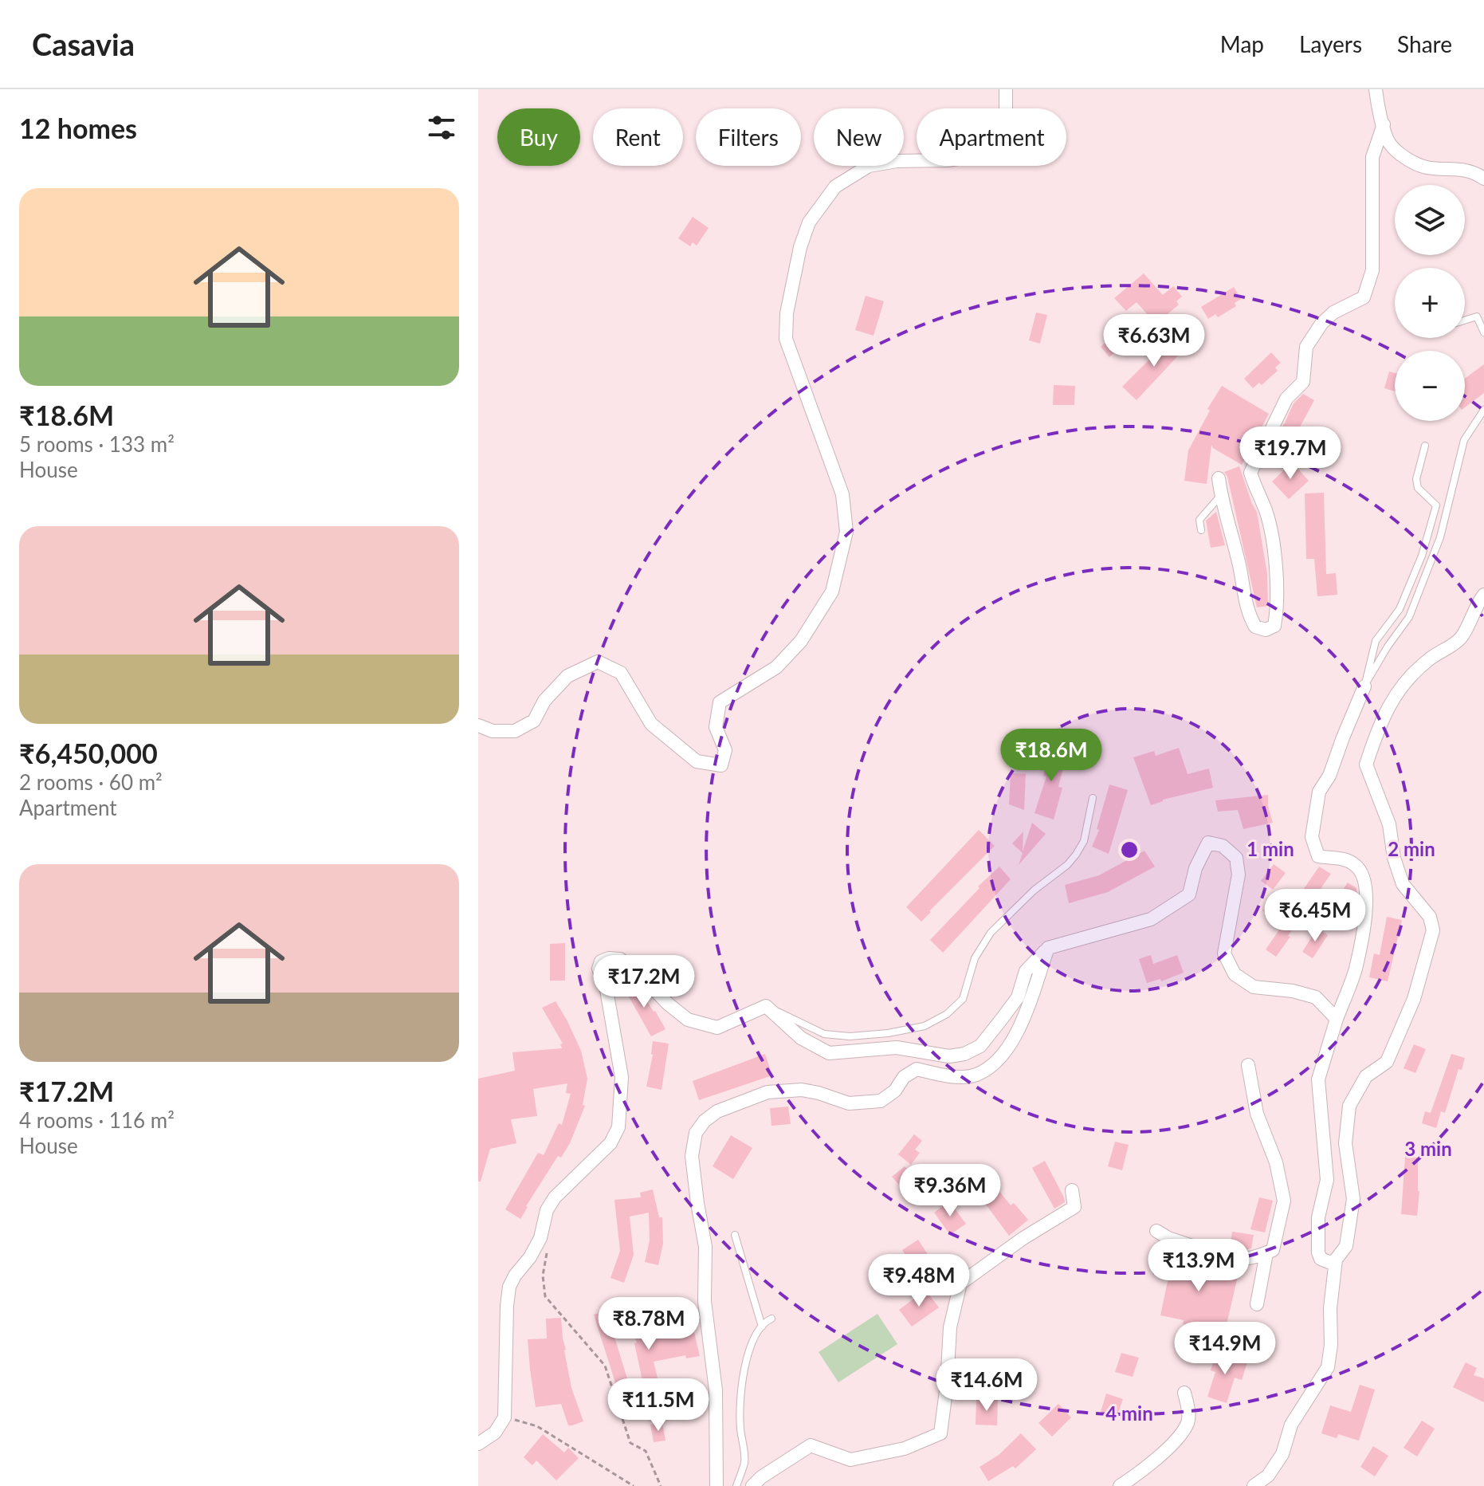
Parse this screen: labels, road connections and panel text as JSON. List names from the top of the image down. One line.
{"page":{"header":"Casavia","nav":["Map","Layers","Share"],"heading":"12 homes","chip":["Buy","Rent","Filters","New","Apartment"],"list":[{"name":"₹18.6M","note":"5 rooms · 133 m² · House"},{"name":"₹6,450,000","note":"2 rooms · 60 m² · Apartment"},{"name":"₹17.2M","note":"4 rooms · 116 m² · House"}],"map_buttons":["+","−"],"price":["₹6.63M","₹19.7M","₹18.6M","₹6.45M","₹17.2M","₹9.36M","₹13.9M","₹9.48M","₹8.78M","₹14.9M","₹14.6M","₹11.5M"]},"rings":["1 min","2 min","3 min","4 min"]}
